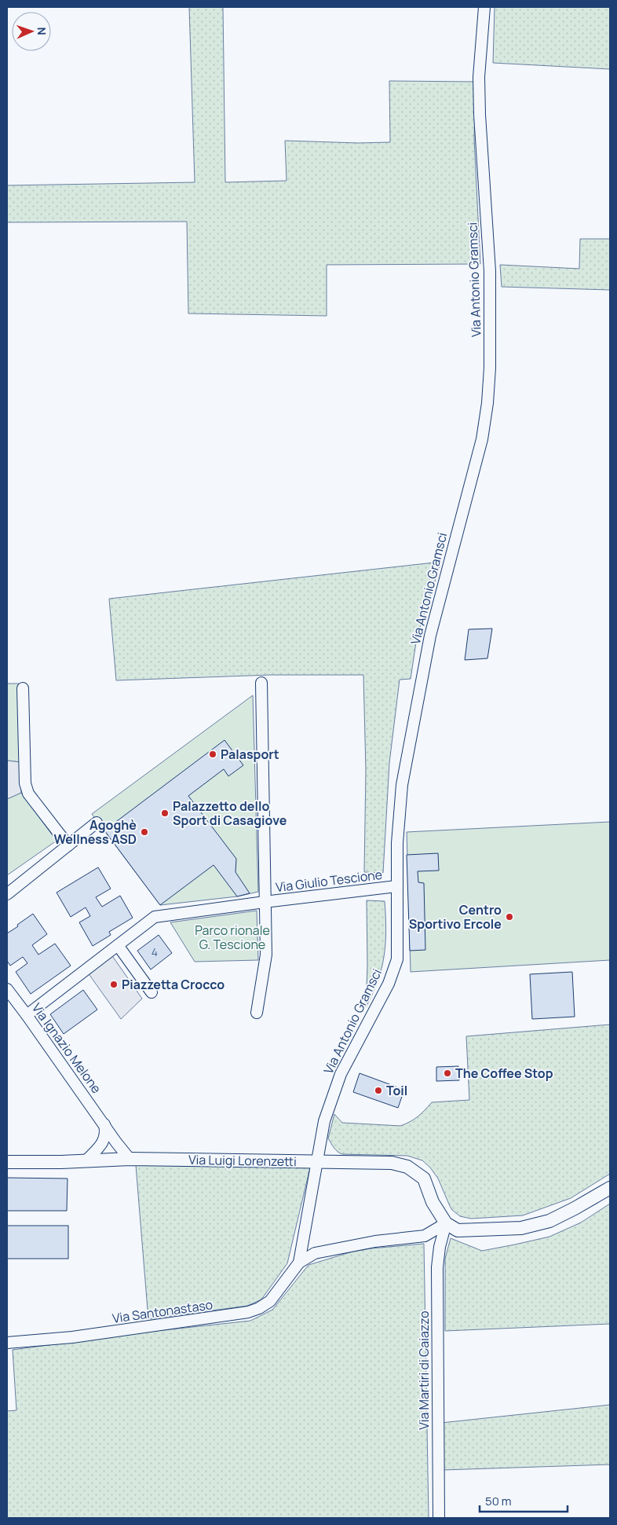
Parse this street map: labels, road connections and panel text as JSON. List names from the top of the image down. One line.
{"streets":{"street":["Via Antonio Gramsci","Via Giulio Tescione","Via Ignazio Melone","Via Luigi Lorenzetti","Via Santonastaso","Via Martiri di Caiazzo"]},"crossings":[["Via Antonio Gramsci","Via Giulio Tescione"],["Via Antonio Gramsci","Via Luigi Lorenzetti"],["Via Antonio Gramsci","Via Santonastaso"],["Via Giulio Tescione","Via Ignazio Melone"],["Via Ignazio Melone","Via Luigi Lorenzetti"],["Via Luigi Lorenzetti","Via Santonastaso"],["Via Luigi Lorenzetti","Via Martiri di Caiazzo"],["Via Santonastaso","Via Martiri di Caiazzo"]],"parks":["Parco rionale G. Tescione"],"places":["Palasport","Palazzetto dello Sport di Casagiove","Agoghè Wellness ASD","Centro Sportivo Ercole","Piazzetta Crocco","The Coffee Stop","Toil"],"house_numbers":["4"],"scale_bar":"50 m","north":"right"}
